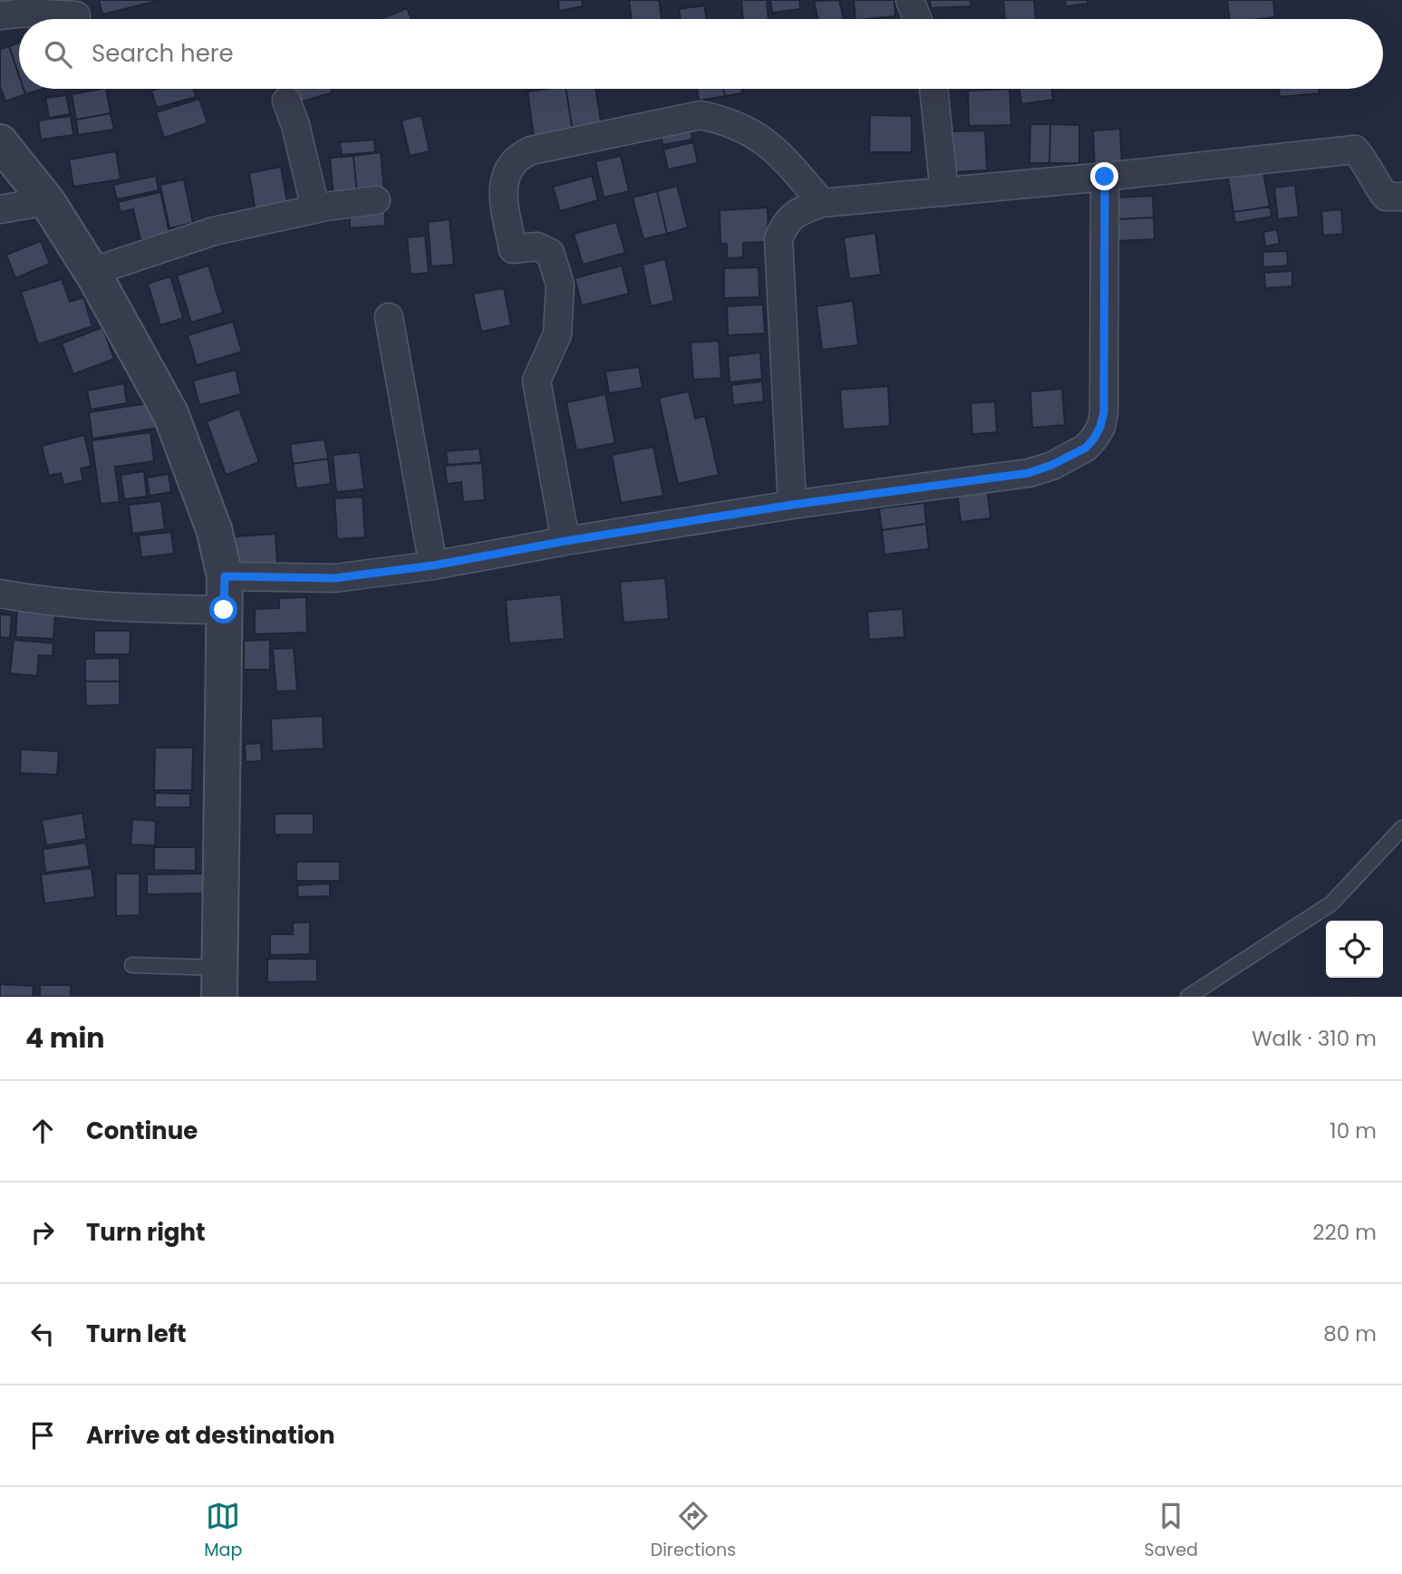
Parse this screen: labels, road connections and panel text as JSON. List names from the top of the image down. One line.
{"page":{"search":"Search here","heading":["4 min","Walk · 310 m"],"list":[["Continue","10 m"],["Turn right","220 m"],["Turn left","80 m"],"Arrive at destination"],"nav":["Map","Directions","Saved"]}}
